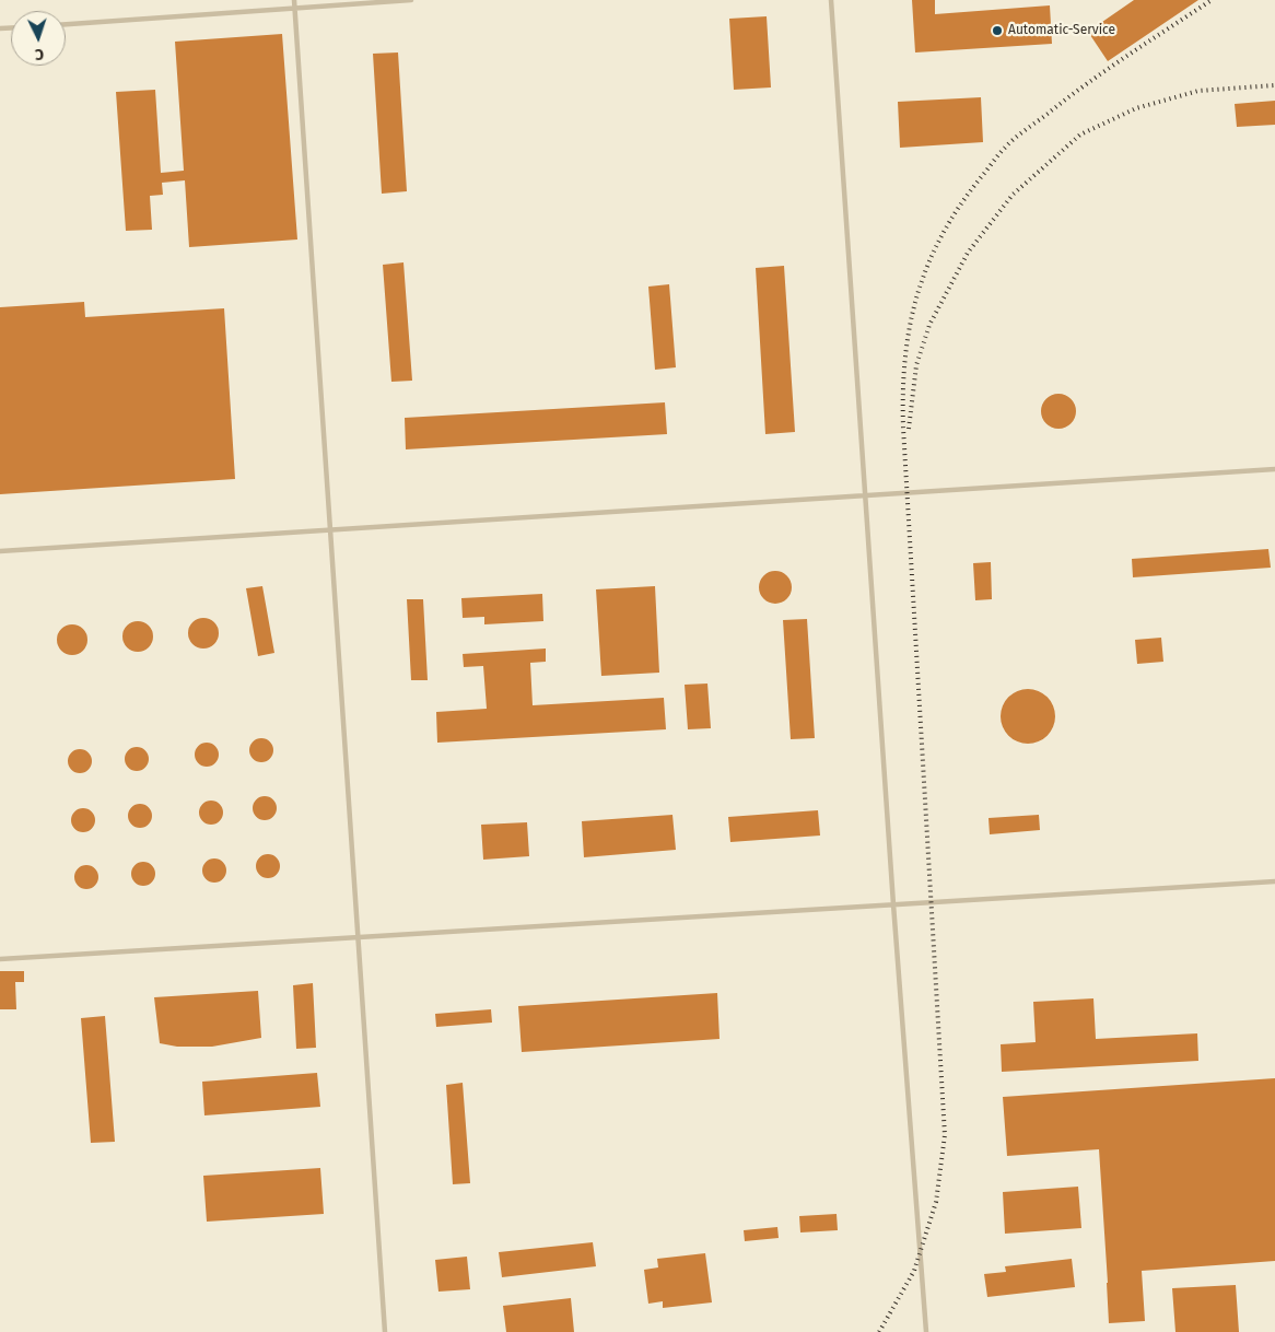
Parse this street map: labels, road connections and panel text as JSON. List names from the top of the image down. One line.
{"places":["Automatic-Service"],"north":"bottom"}
